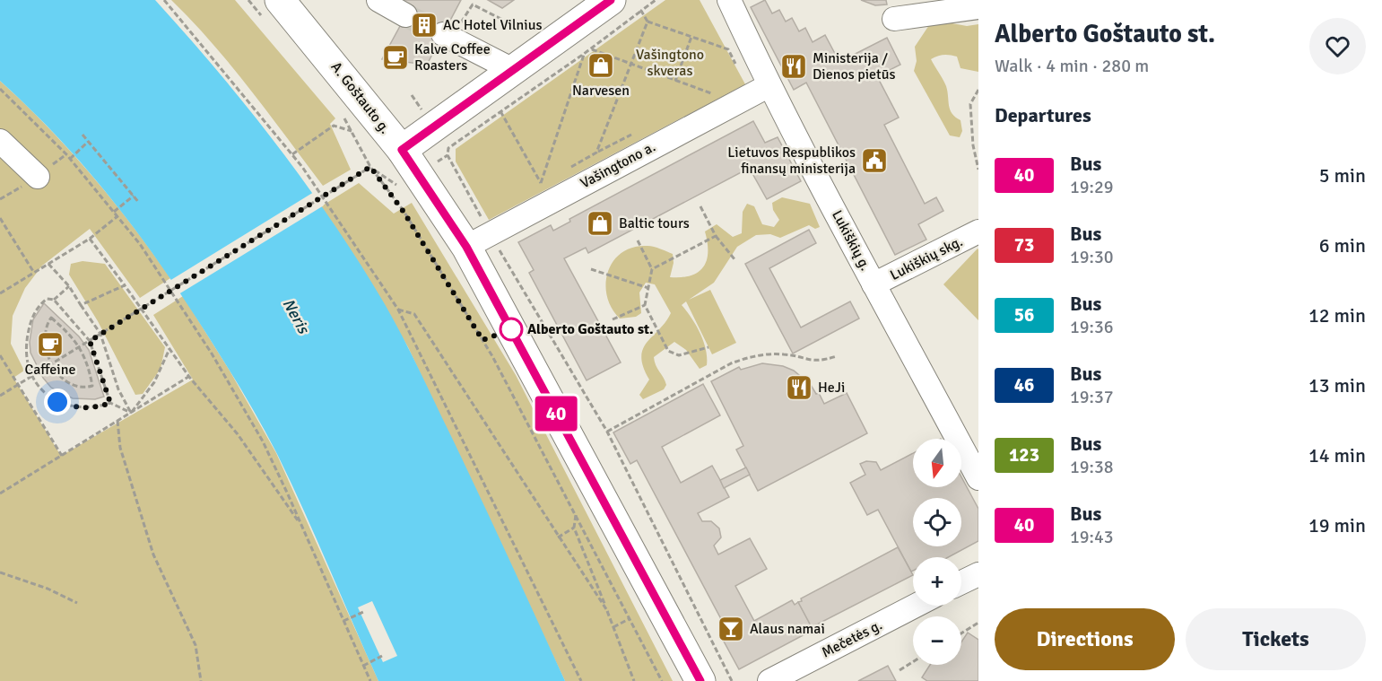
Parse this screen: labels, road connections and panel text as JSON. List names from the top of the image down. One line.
{"streets":{"main road":["A. Goštauto g."],"street":["Vašingtono a.","Lukiškių g.","Lukiškių skg.","Mečetės g."]},"crossings":[["A. Goštauto g.","Vašingtono a."],["Vašingtono a.","Lukiškių g."],["Lukiškių g.","Lukiškių skg."]],"water":["Neris"],"parks":["Vašingtono skveras"],"places":{"building":["AC Hotel Vilnius"],"cafe":["Kalve Coffee Roasters","Caffeine"],"shop":["Narvesen","Baltic tours"],"restaurant":["Ministerija / Dienos pietūs","HeJi"],"public building":["Lietuvos Respublikos finansų ministerija"],"other":["Alberto Goštauto st."],"bar":["Alaus namai"]},"lines":["bus line 40"],"north":"bottom","page":{"on_map":"40","heading":[["Alberto Goštauto st.","Walk · 4 min · 280 m"],"Departures"],"list":[{"mark":"40","name":"Bus","note":"19:29","value":"5 min"},{"mark":"73","name":"Bus","note":"19:30","value":"6 min"},{"mark":"56","name":"Bus","note":"19:36","value":"12 min"},{"mark":"46","name":"Bus","note":"19:37","value":"13 min"},{"mark":"123","name":"Bus","note":"19:38","value":"14 min"},{"mark":"40","name":"Bus","note":"19:43","value":"19 min"}],"map_buttons":["+","−"],"buttons":["Directions","Tickets"]}}
